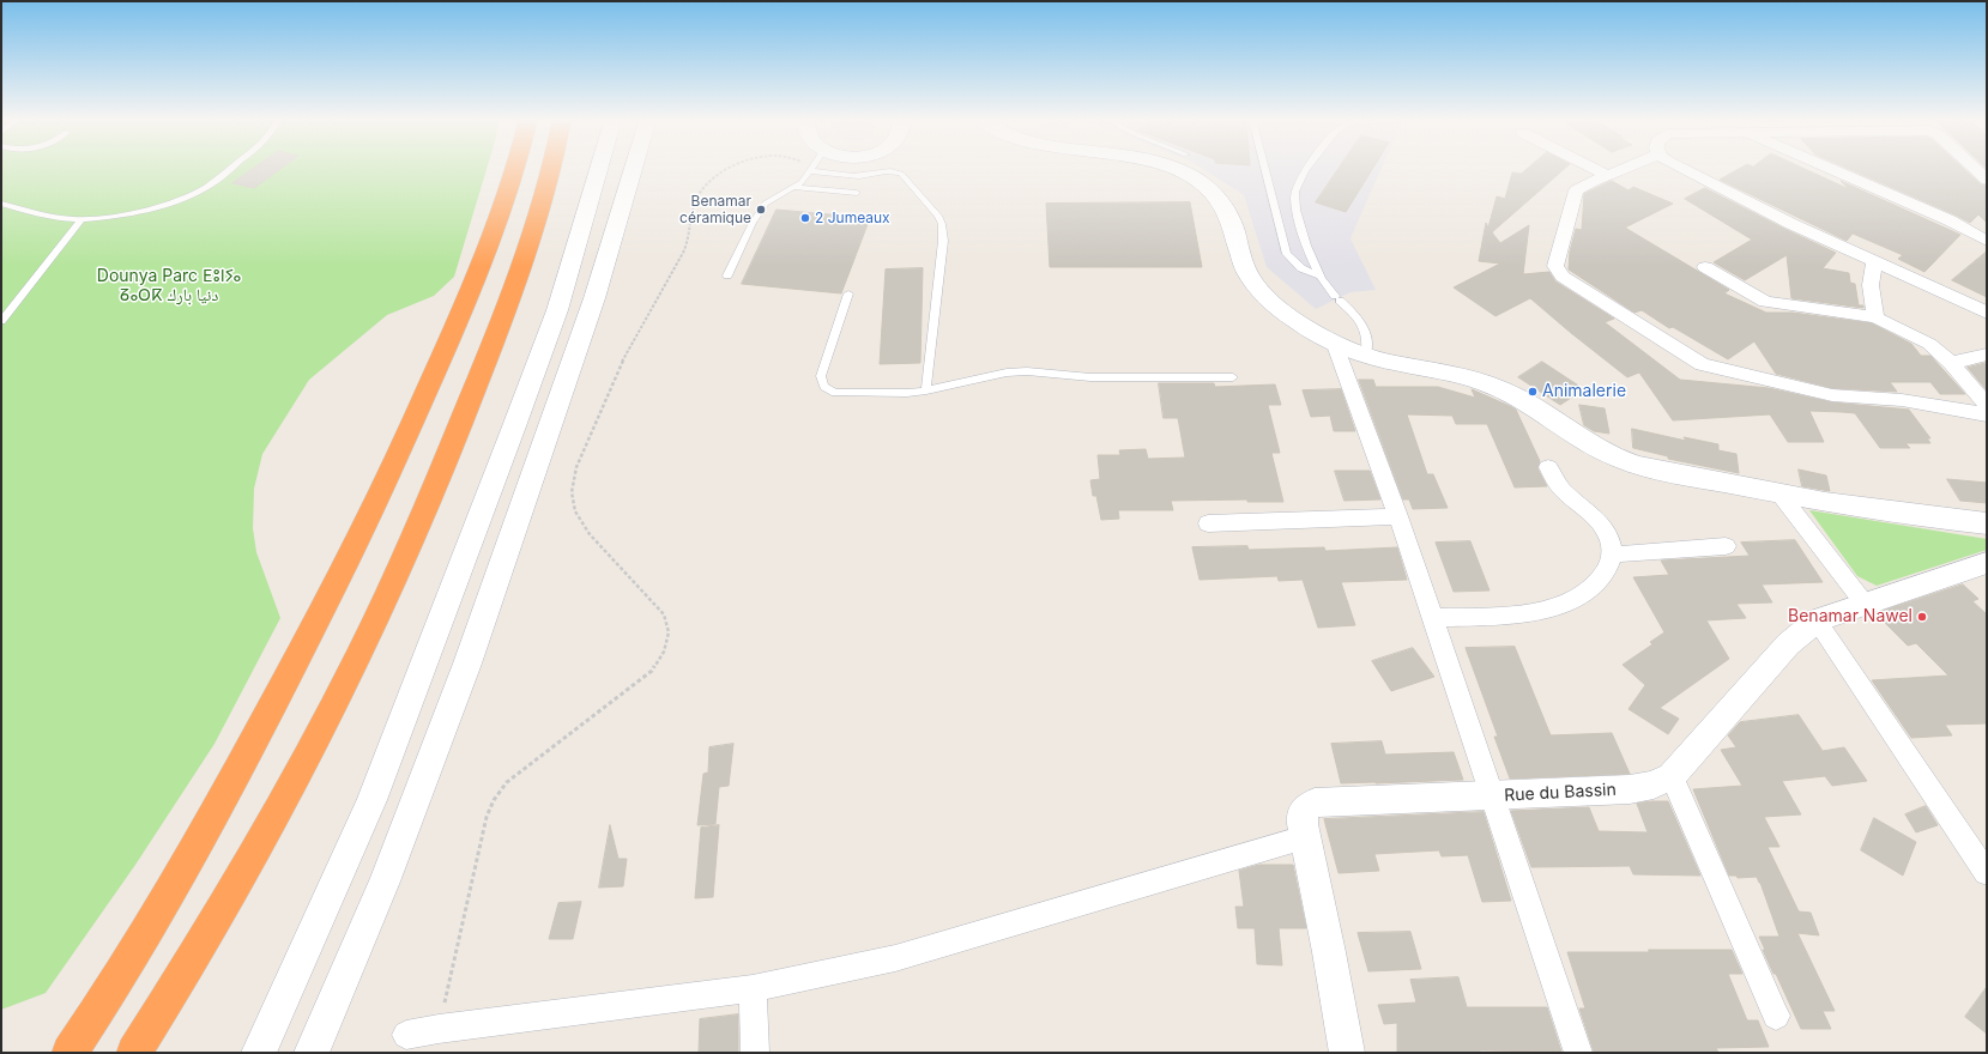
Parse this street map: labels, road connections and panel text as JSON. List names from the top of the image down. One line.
{"streets":{"street":["Rue du Bassin"]},"parks":["Dounya Parc ⴹⵓⵏⵢⴰ ⵒⴰⵔⴽ دنيا بارك"],"places":["Benamar céramique","2 Jumeaux","Animalerie","Benamar Nawel"]}
